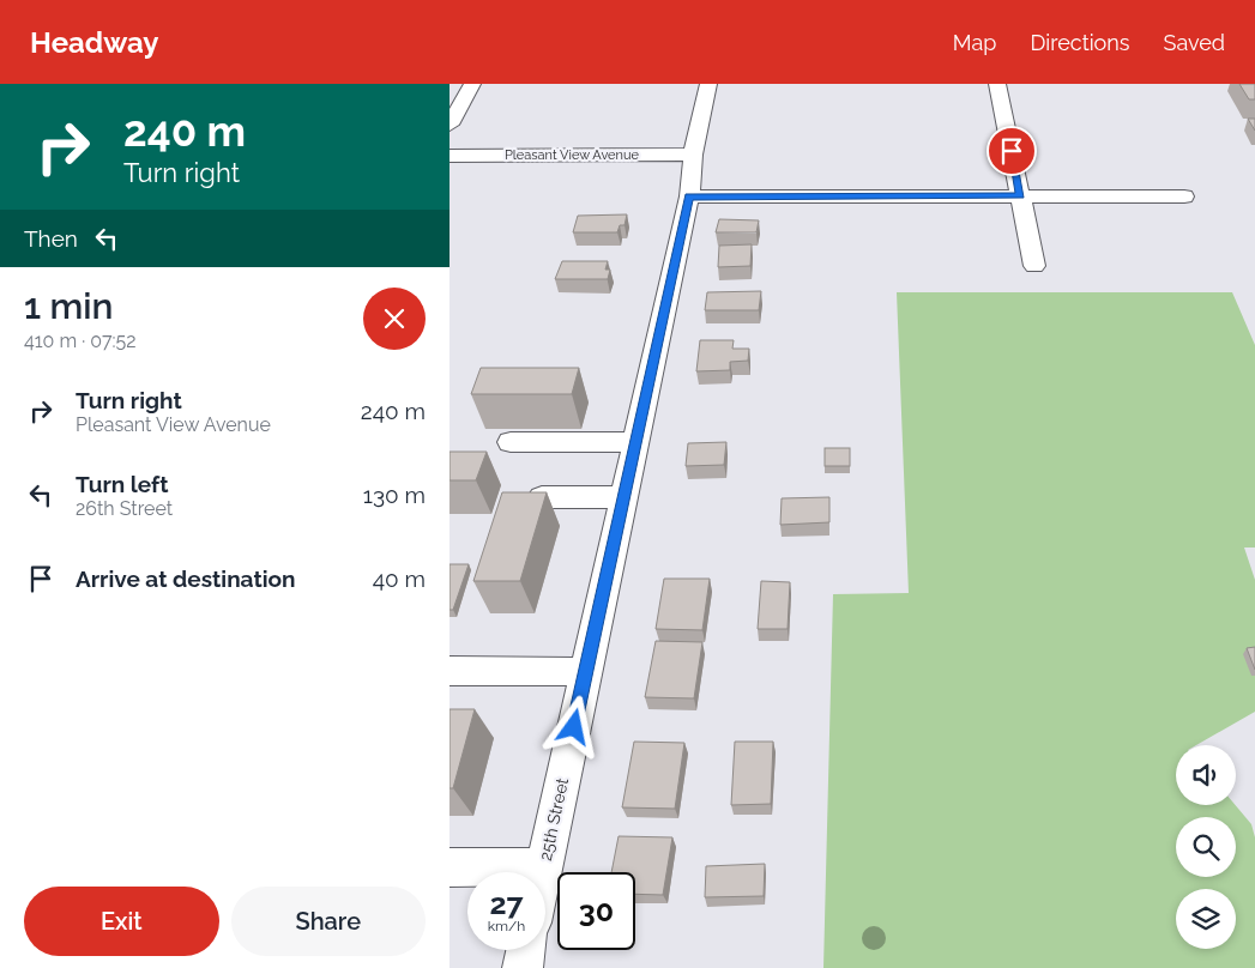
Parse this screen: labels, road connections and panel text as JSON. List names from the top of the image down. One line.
{"streets":{"street":["Pleasant View Avenue","25th Street"]},"crossings":[["Pleasant View Avenue","25th Street"]],"page":{"header":"Headway","nav":["Map","Directions","Saved"],"turn":["240 m","Turn right"],"then":"Then","heading":["1 min","410 m · 07:52"],"list":[{"name":"Turn right","note":"Pleasant View Avenue","value":"240 m"},{"name":"Turn left","note":"26th Street","value":"130 m"},{"name":"Arrive at destination","value":"40 m"}],"speed":"27 km/h","limit":"30","buttons":["Exit","Share"]}}
